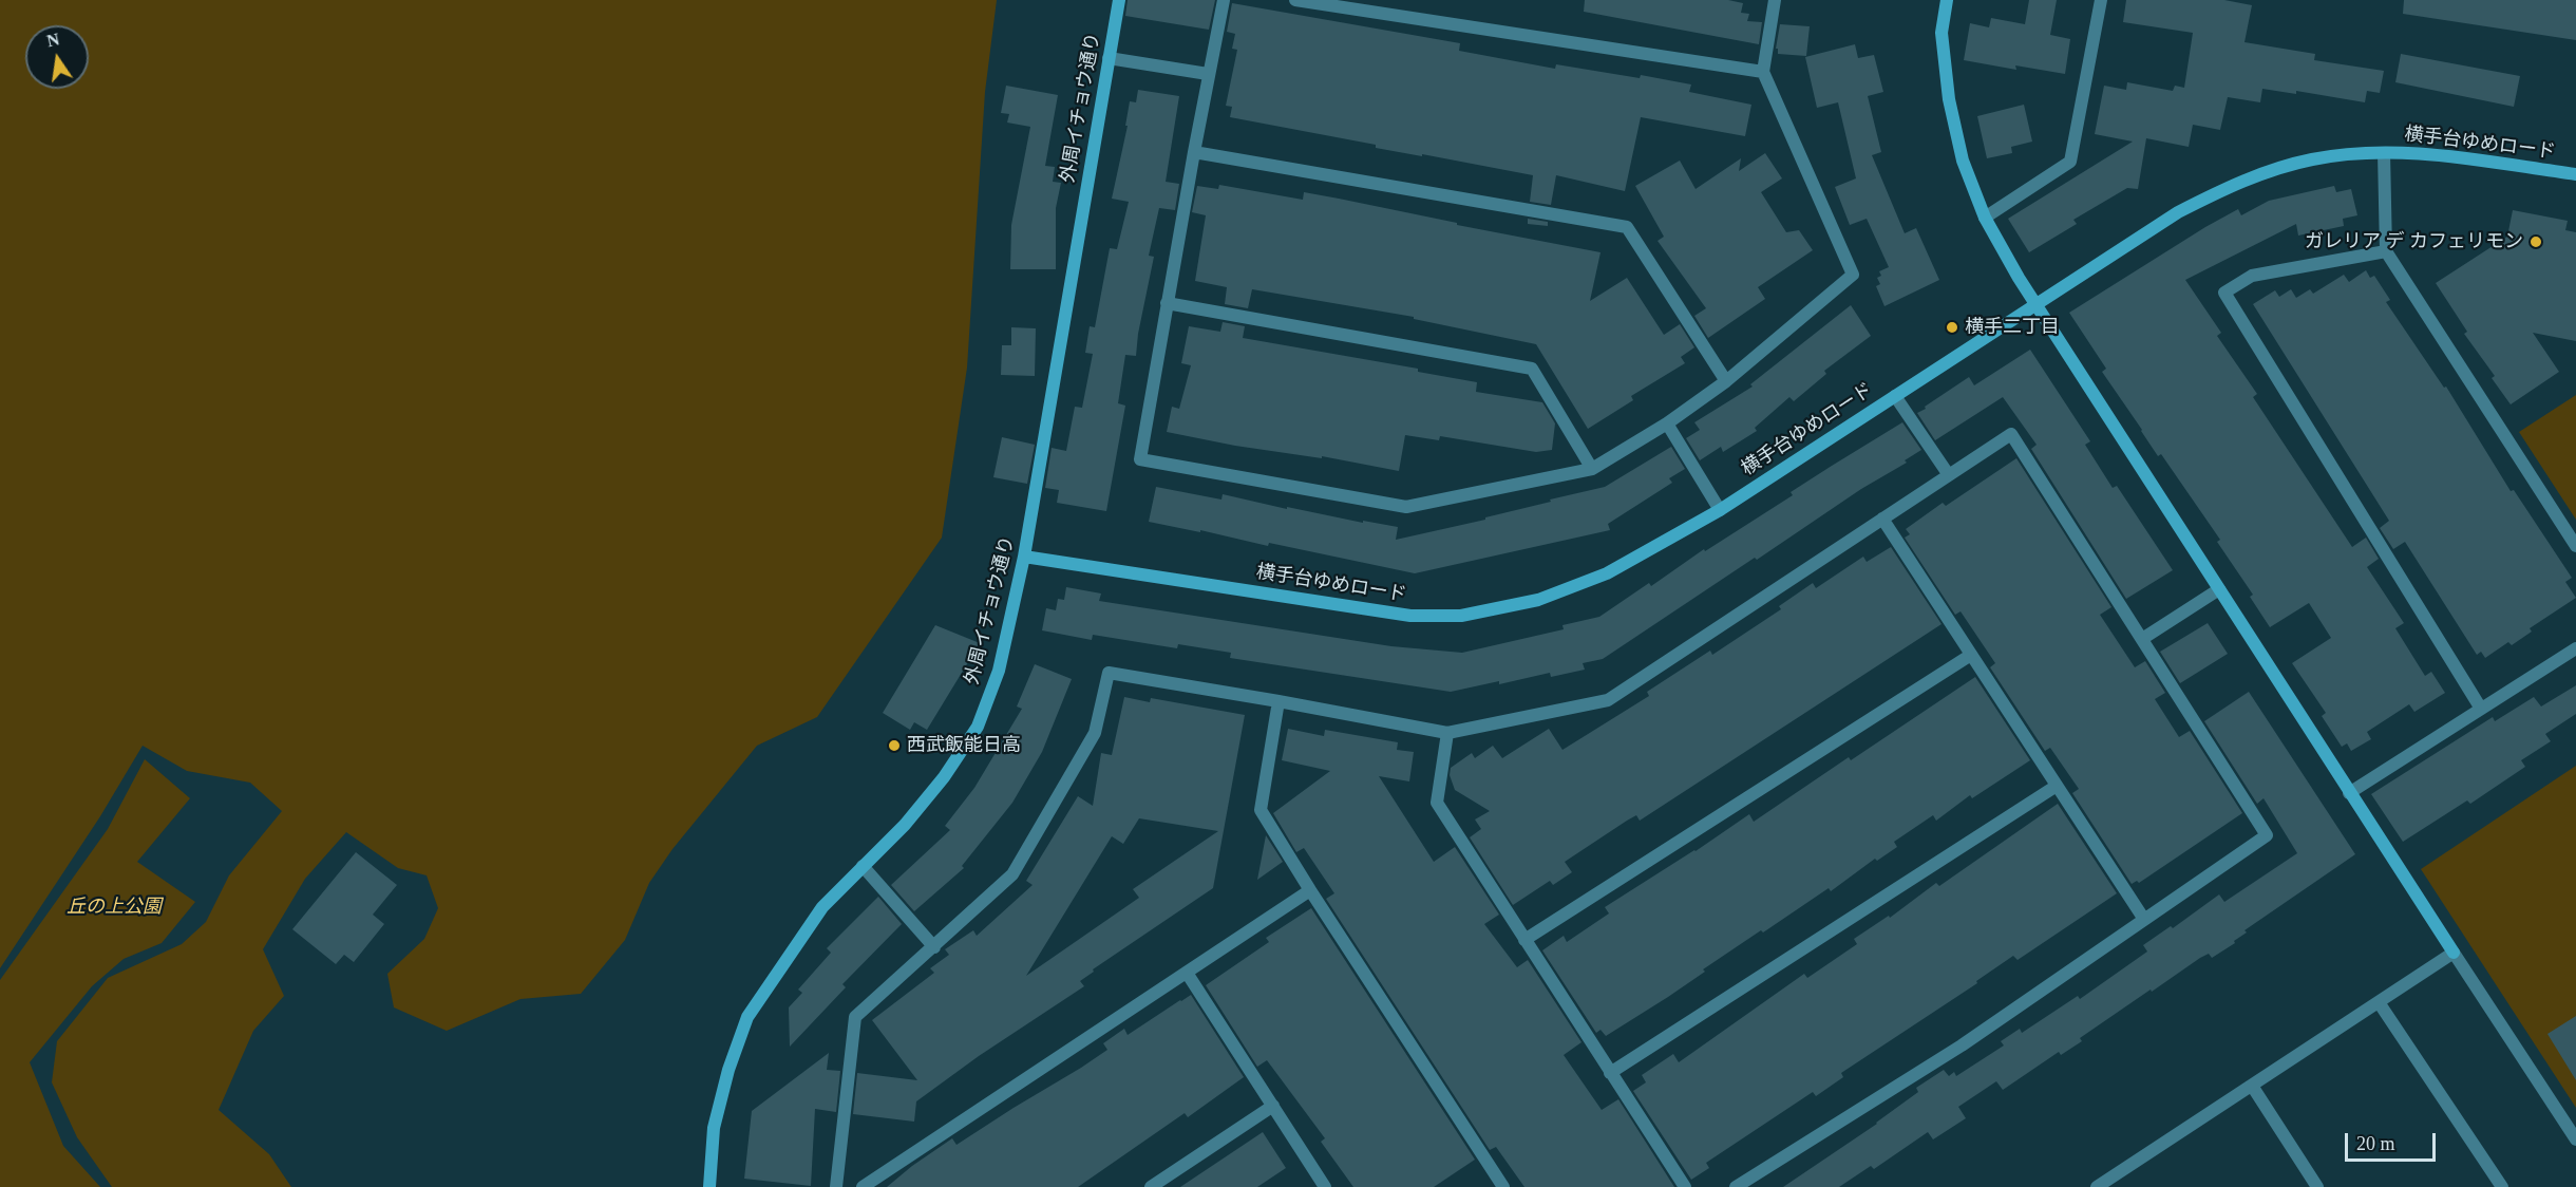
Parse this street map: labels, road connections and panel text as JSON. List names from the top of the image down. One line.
{"streets":{"street":["外周イチョウ通り","横手台ゆめロード"]},"crossings":[["外周イチョウ通り","横手台ゆめロード"]],"parks":["丘の上公園"],"places":["ガレリア デ カフェリモン","横手二丁目","西武飯能日高"],"scale_bar":"20 m","north":"top"}
